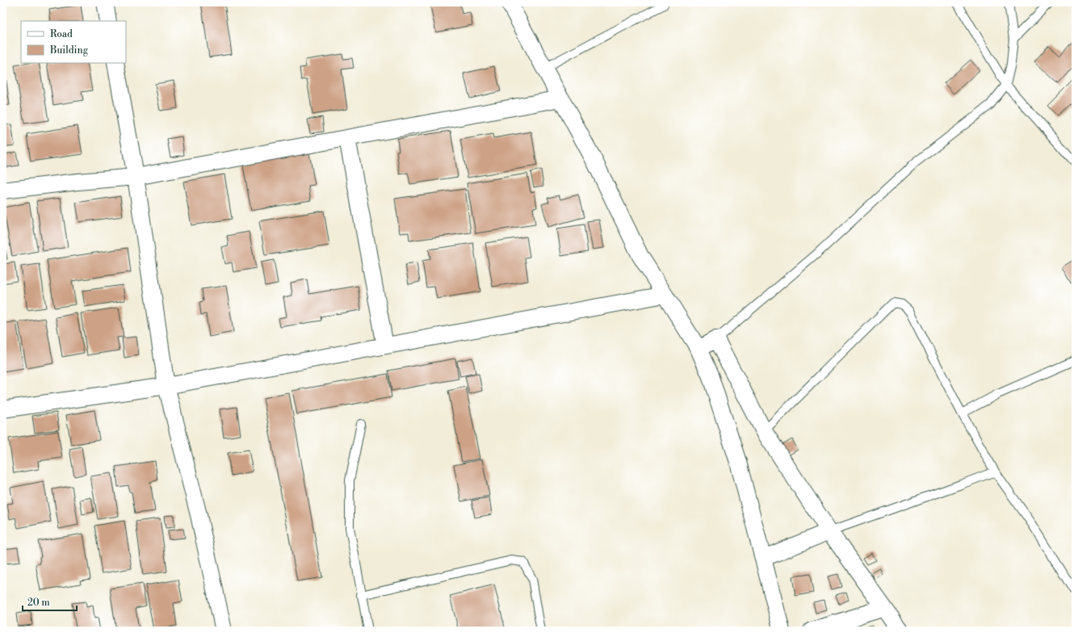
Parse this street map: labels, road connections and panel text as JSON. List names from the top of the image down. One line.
{"legend":["Road","Building"],"scale_bar":"20 m"}
